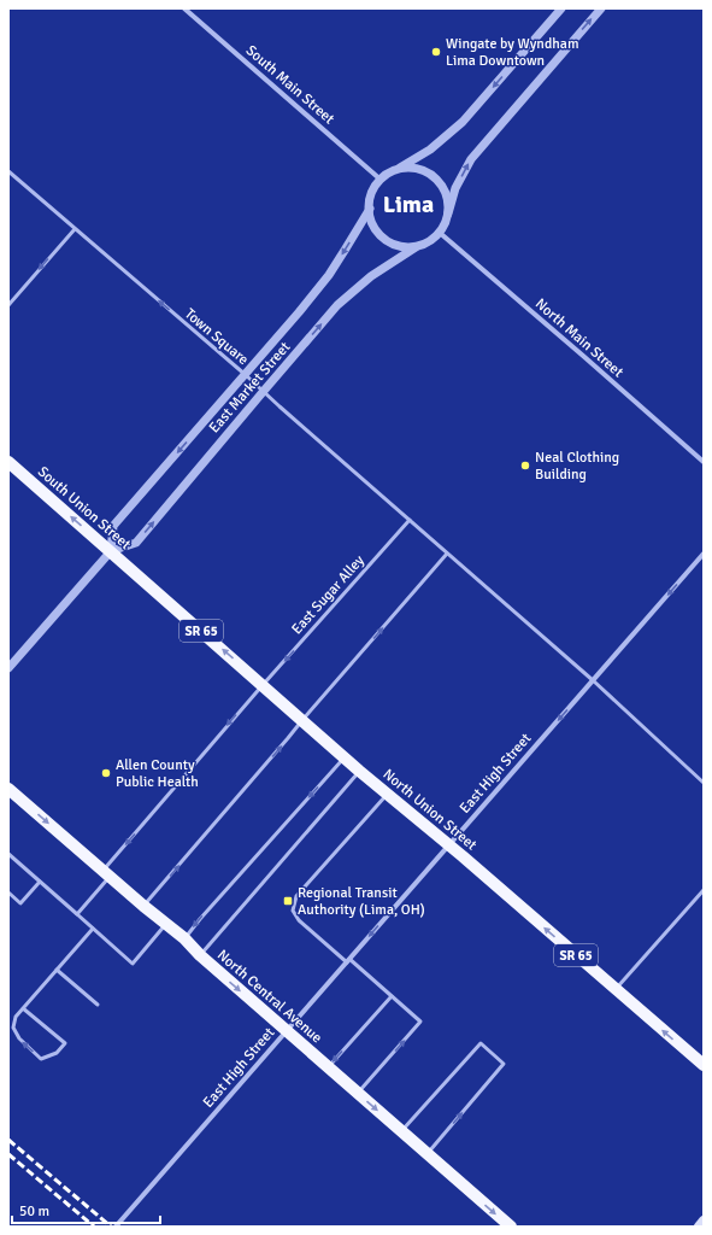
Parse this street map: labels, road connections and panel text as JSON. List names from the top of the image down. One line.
{"streets":{"main road":["South Union Street","SR 65","North Union Street","North Central Avenue"],"street":["South Main Street","North Main Street","East Market Street","East High Street"],"lane":["Town Square","East Sugar Alley"]},"crossings":[["South Main Street","North Main Street"],["South Main Street","East Market Street"],["Town Square","East Market Street"],["Town Square","East Sugar Alley"],["Town Square","East High Street"],["North Main Street","East Market Street"],["East Market Street","South Union Street"],["South Union Street","North Union Street"],["East Sugar Alley","North Union Street"],["East Sugar Alley","North Central Avenue"],["East High Street","North Union Street"],["East High Street","North Central Avenue"]],"one_way":["South Union Street","East Sugar Alley","East High Street","North Union Street","North Central Avenue"],"districts":["Lima"],"places":{"other":["Wingate by Wyndham Lima Downtown","Neal Clothing Building","Allen County Public Health"],"transit":["Regional Transit Authority (Lima, OH)"]},"scale_bar":"50 m"}
